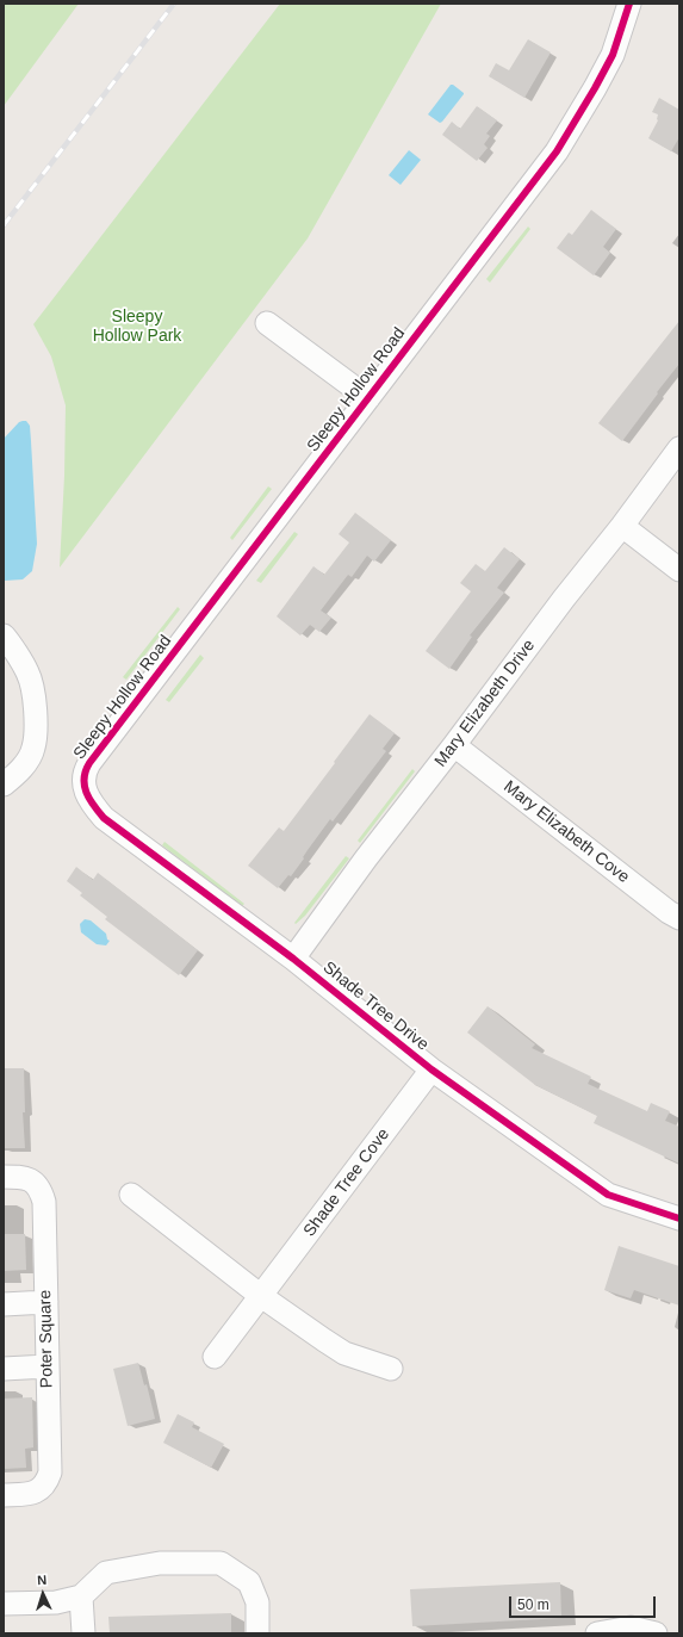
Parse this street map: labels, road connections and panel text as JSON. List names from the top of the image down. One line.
{"streets":{"street":["Sleepy Hollow Road","Mary Elizabeth Drive","Mary Elizabeth Cove","Shade Tree Drive","Shade Tree Cove","Poter Square"]},"crossings":[["Sleepy Hollow Road","Shade Tree Drive"],["Mary Elizabeth Drive","Mary Elizabeth Cove"],["Mary Elizabeth Drive","Shade Tree Drive"],["Shade Tree Drive","Shade Tree Cove"]],"parks":["Sleepy Hollow Park"],"scale_bar":"50 m","north":"top"}
